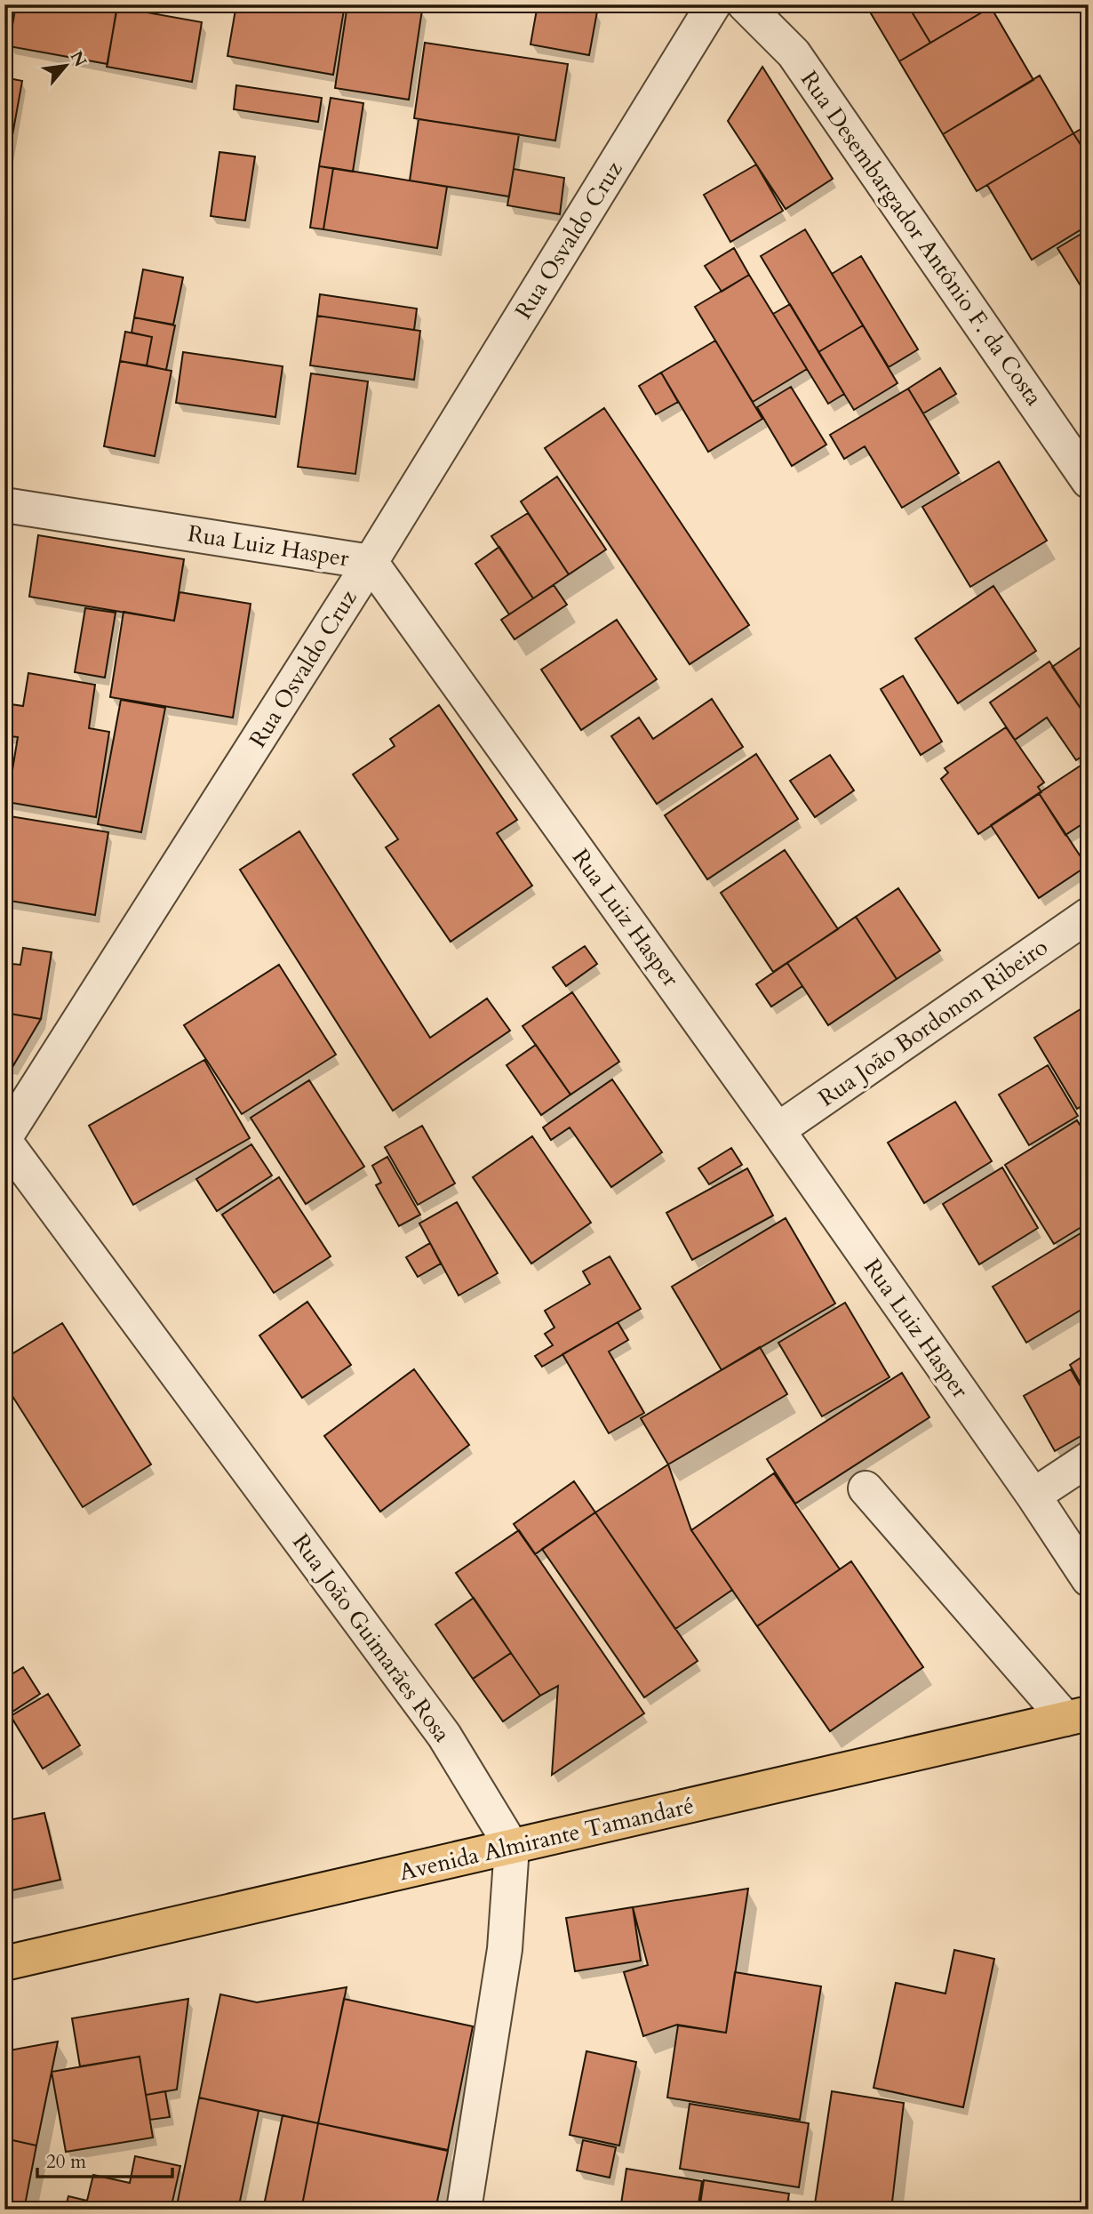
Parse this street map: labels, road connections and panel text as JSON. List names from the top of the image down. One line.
{"streets":{"highway":["Avenida Almirante Tamandaré"],"street":["Rua Desembargador Antônio F. da Costa","Rua Osvaldo Cruz","Rua Luiz Hasper","Rua João Bordonon Ribeiro","Rua João Guimarães Rosa"]},"crossings":[["Rua Osvaldo Cruz","Rua Luiz Hasper"],["Rua Osvaldo Cruz","Rua João Guimarães Rosa"],["Rua Luiz Hasper","Rua João Bordonon Ribeiro"],["Rua João Guimarães Rosa","Avenida Almirante Tamandaré"]],"scale_bar":"20 m","north":"top right"}
